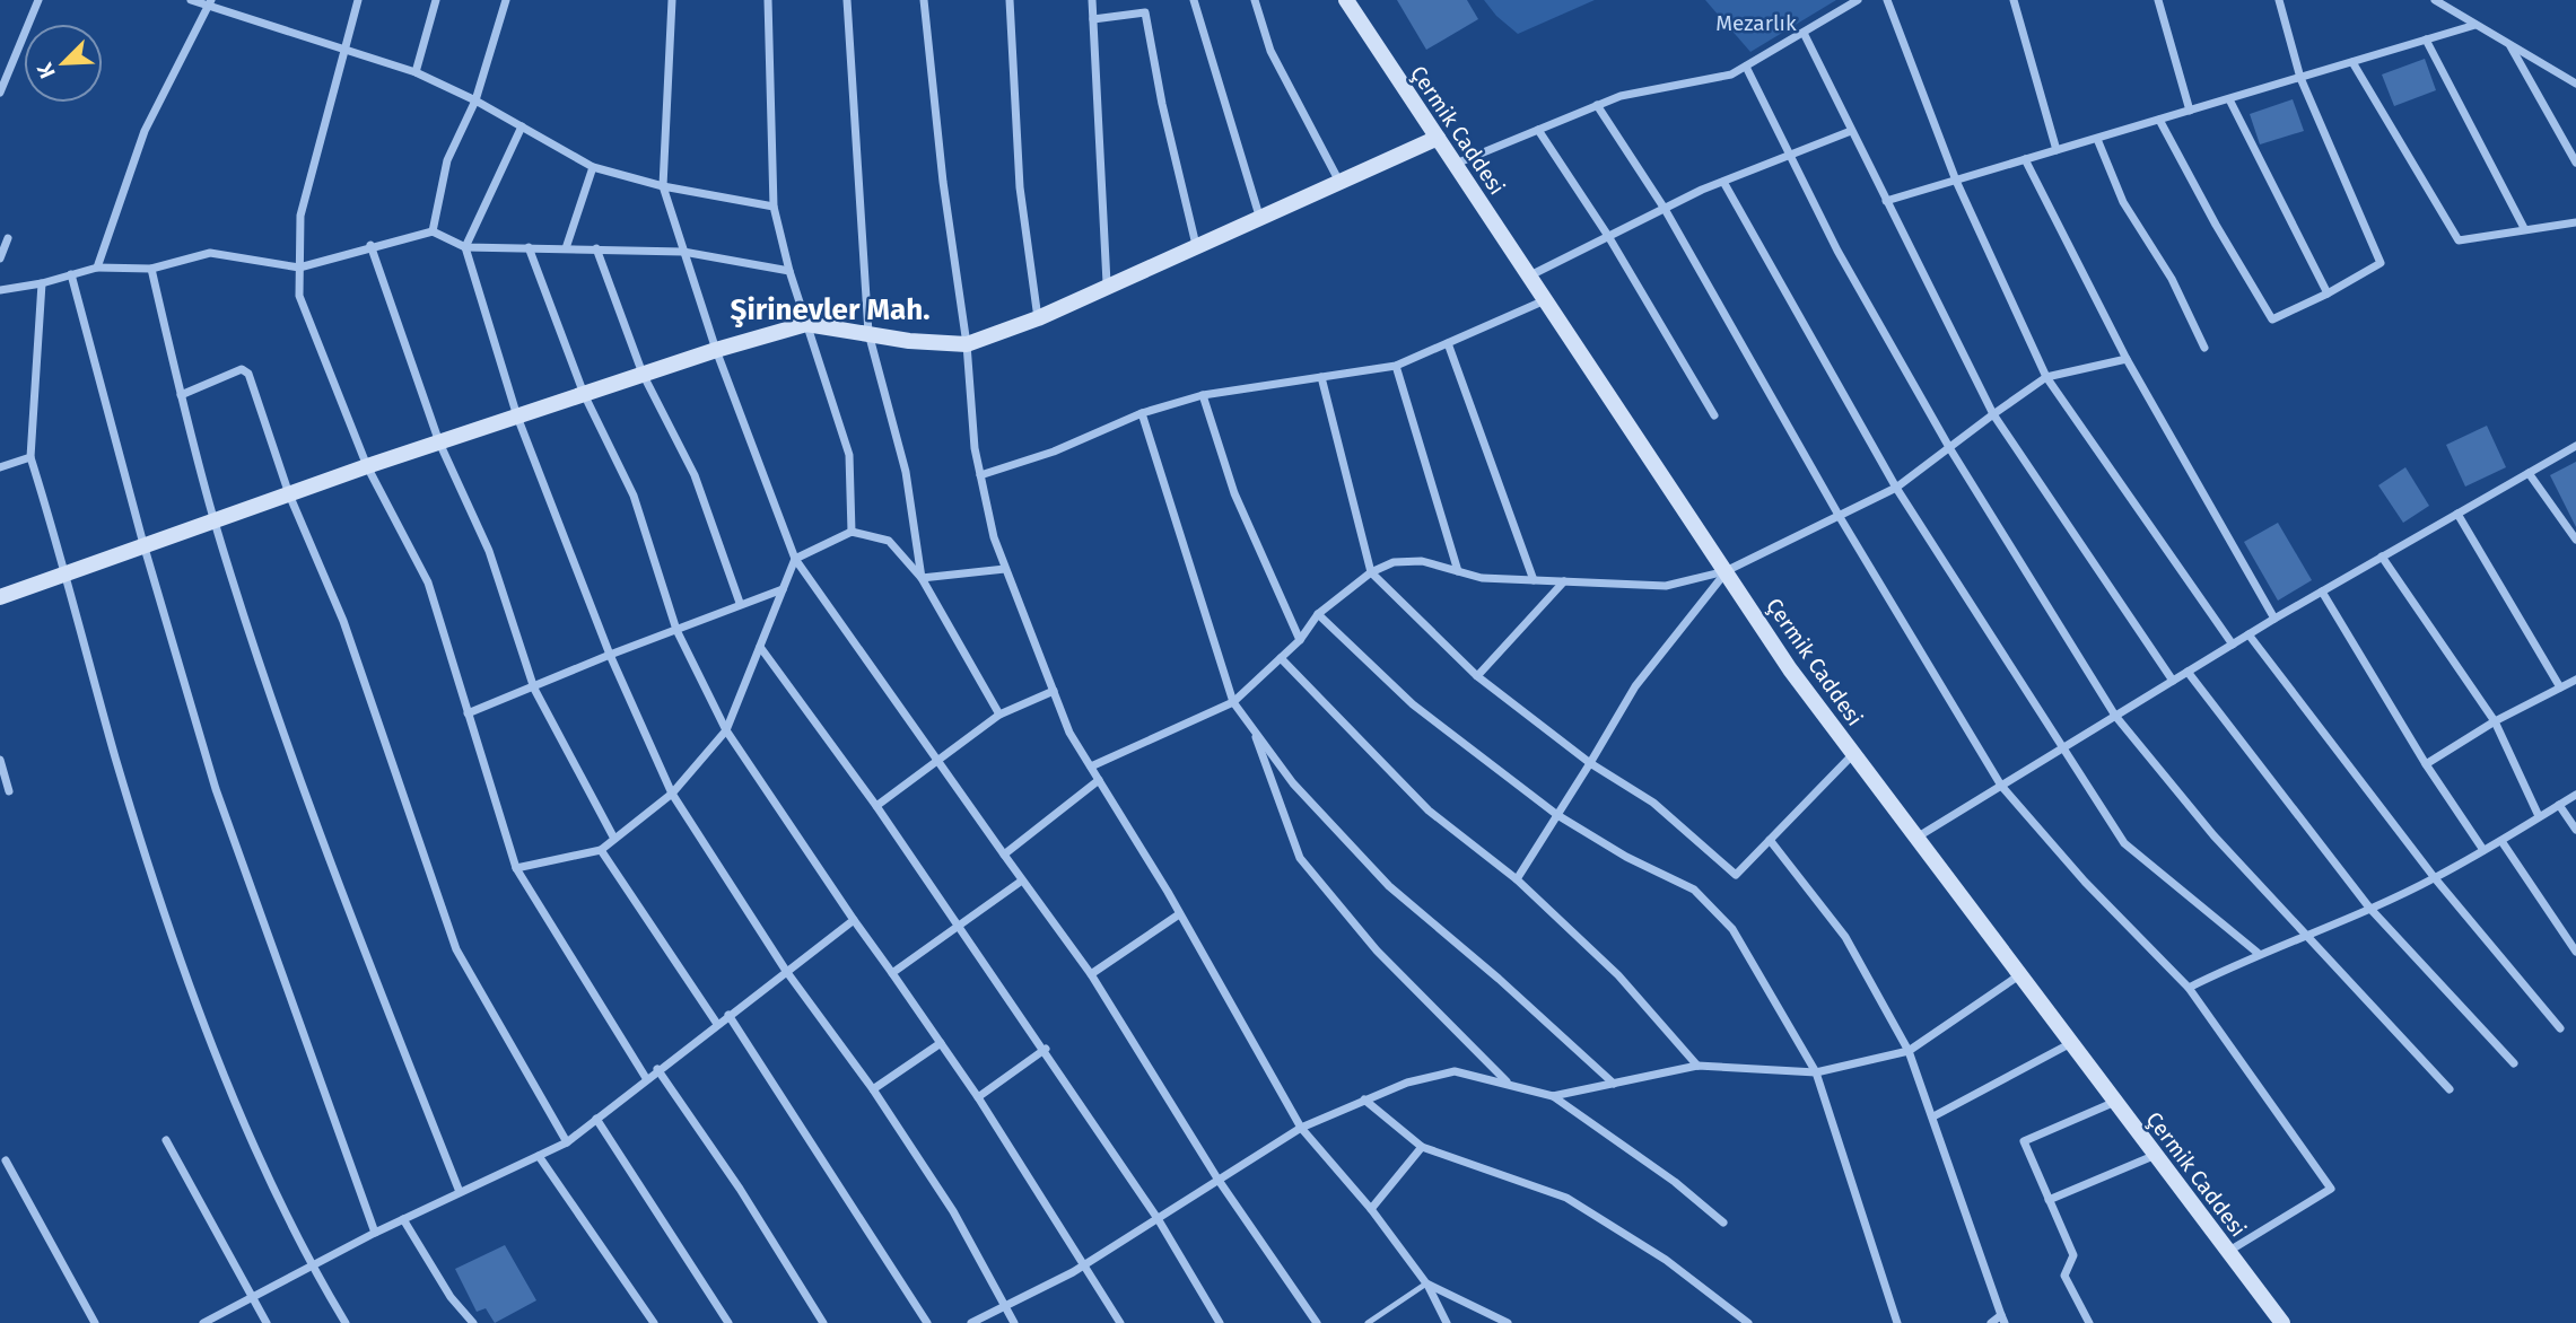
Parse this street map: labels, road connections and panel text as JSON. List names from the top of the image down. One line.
{"streets":{"main road":["Çermik Caddesi"]},"districts":["Şirinevler Mah."],"parks":["Mezarlık"],"north":"bottom left"}
